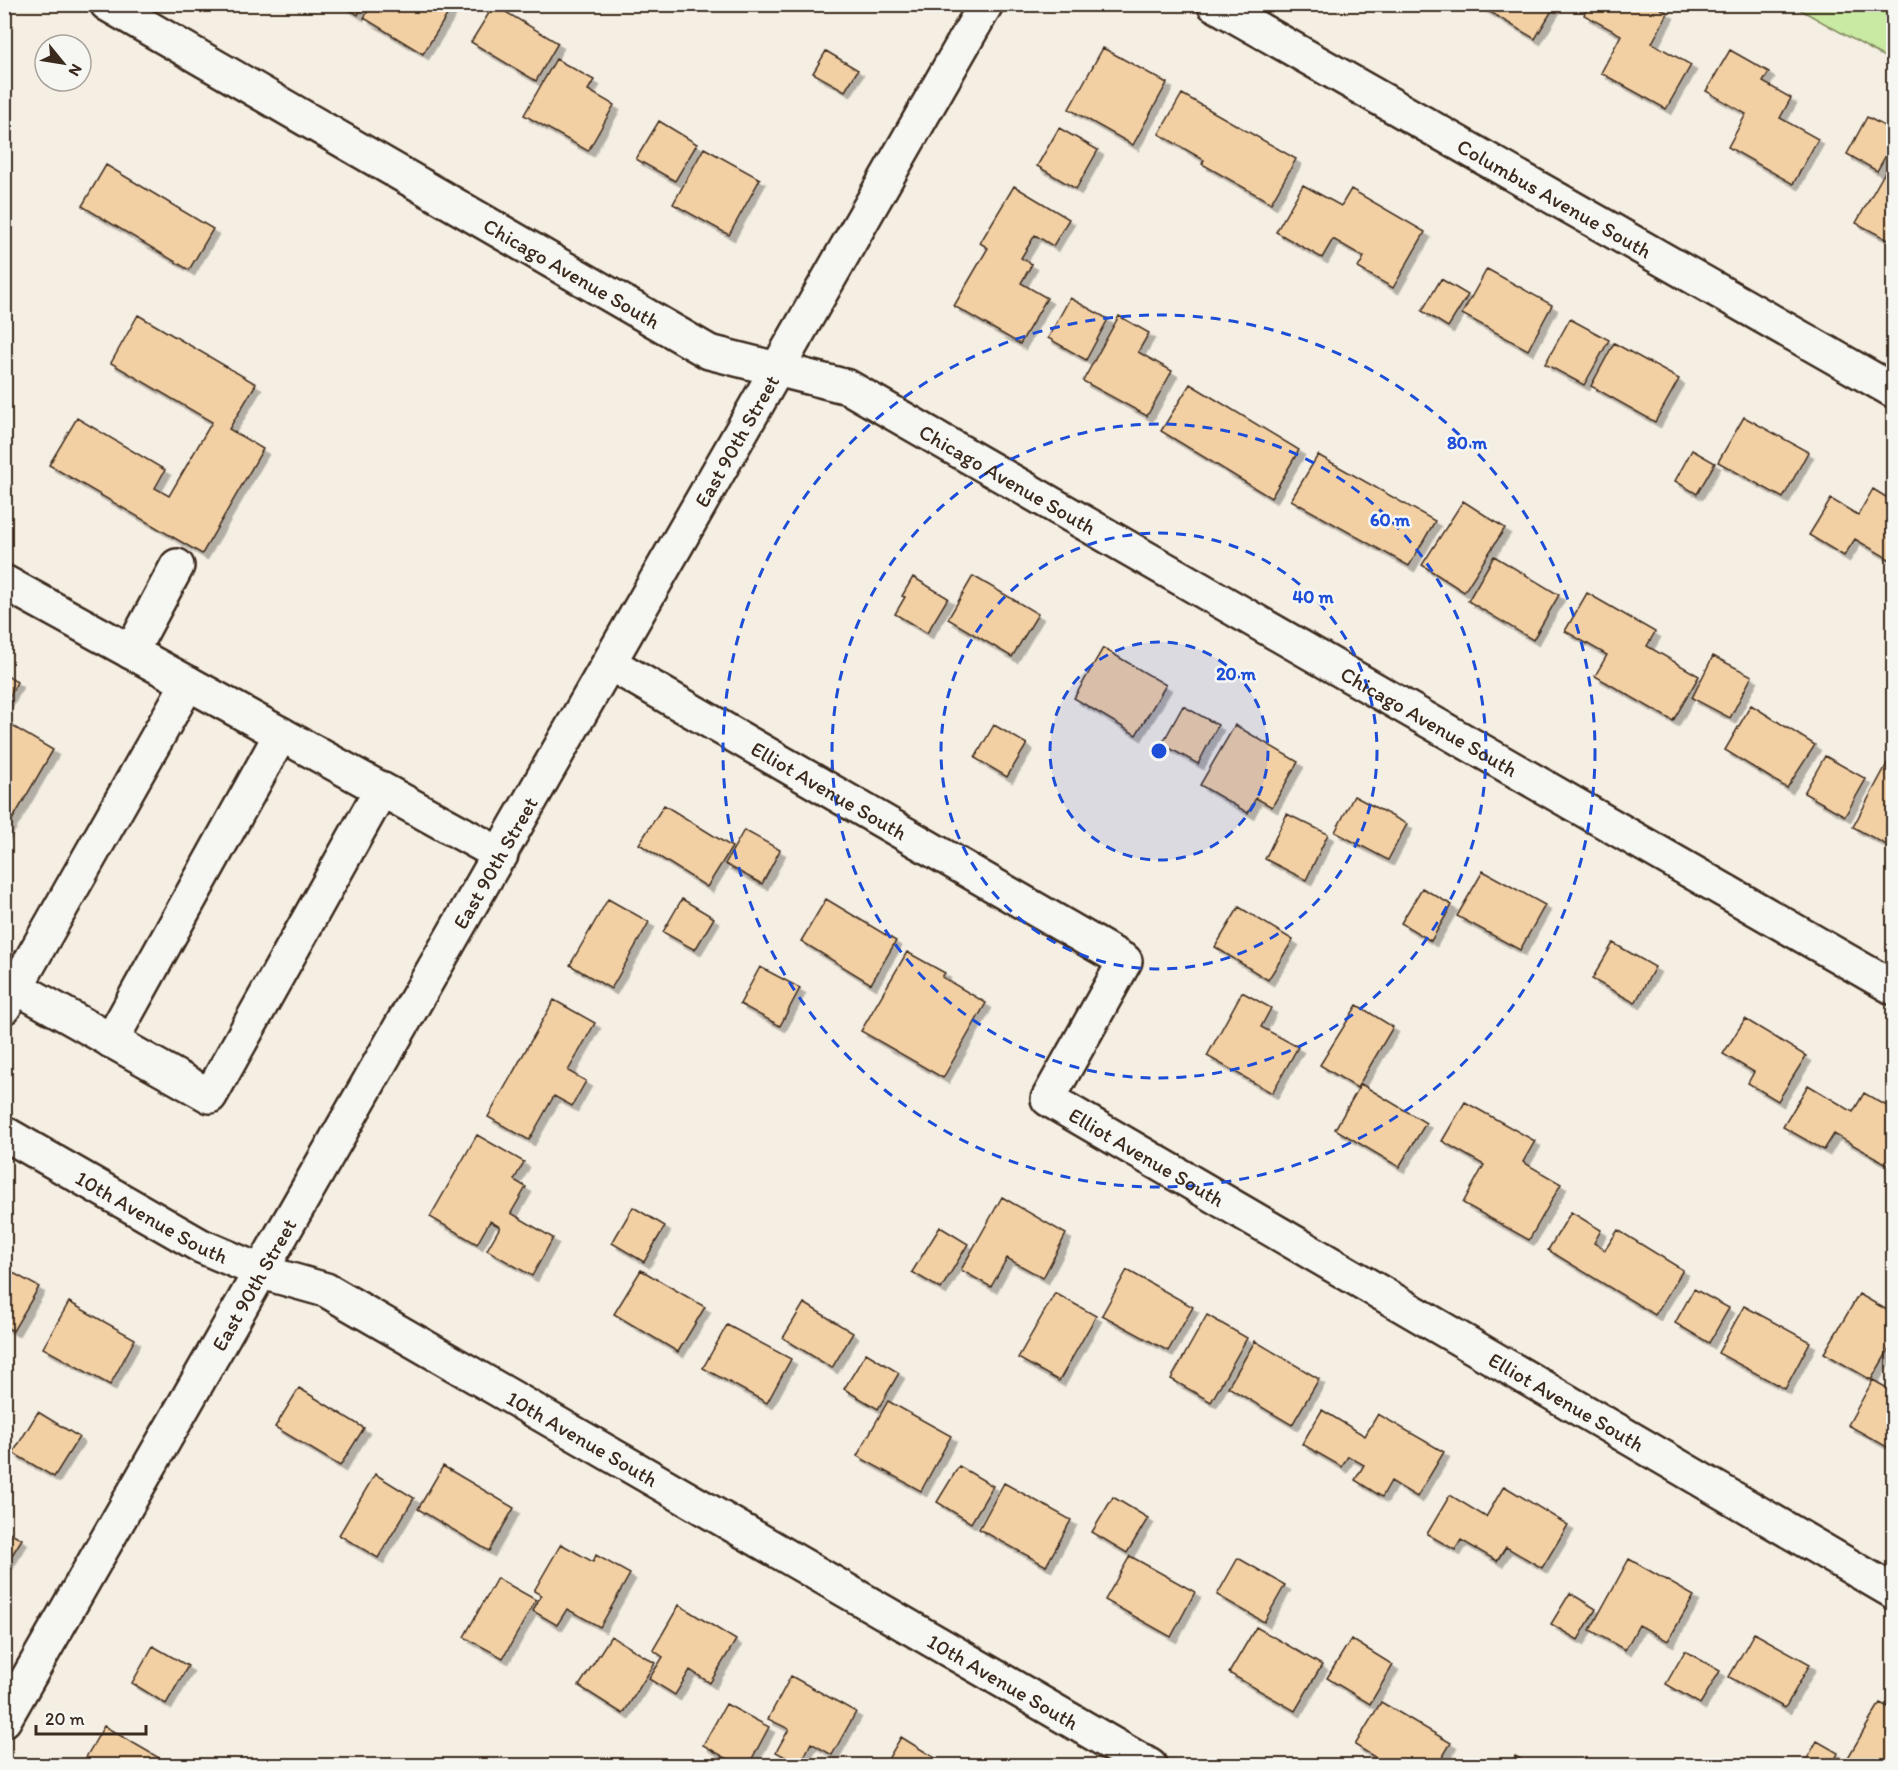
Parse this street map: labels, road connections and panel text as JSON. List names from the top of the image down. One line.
{"streets":{"street":["Columbus Avenue South","Chicago Avenue South","East 90th Street","Elliot Avenue South","10th Avenue South"]},"crossings":[["Chicago Avenue South","East 90th Street"],["East 90th Street","Elliot Avenue South"],["East 90th Street","10th Avenue South"]],"scale_bar":"20 m","north":"bottom right","rings":["80 m","60 m","40 m","20 m"]}
